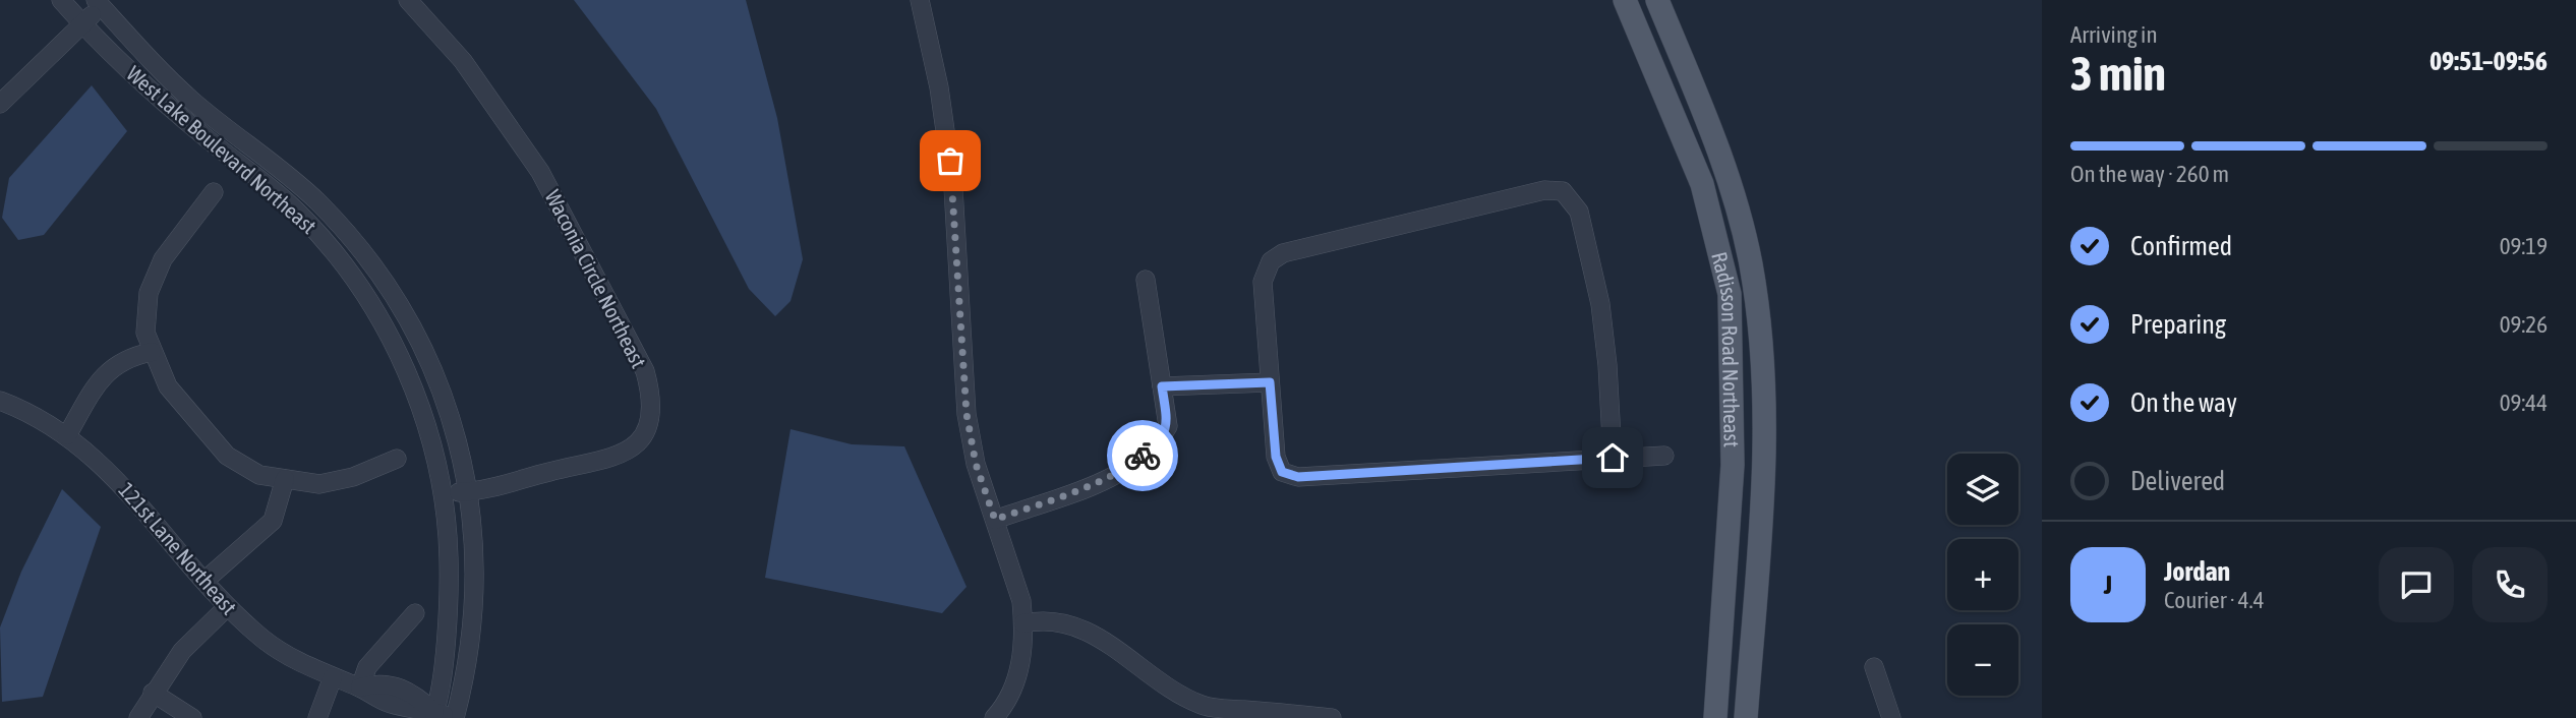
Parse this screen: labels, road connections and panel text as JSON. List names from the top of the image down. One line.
{"streets":{"main road":["Radisson Road Northeast"],"street":["West Lake Boulevard Northeast","Waconia Circle Northeast","121st Lane Northeast"]},"crossings":[["West Lake Boulevard Northeast","Waconia Circle Northeast"],["West Lake Boulevard Northeast","121st Lane Northeast"]],"page":{"heading":["3 min","Arriving in","09:51–09:56"],"panel":["Jordan","Courier · 4.4"],"bar":"On the way · 260 m","list":[["Confirmed","09:19"],["Preparing","09:26"],["On the way","09:44"],"Delivered"],"map_buttons":["+","−"],"round":"J"}}
